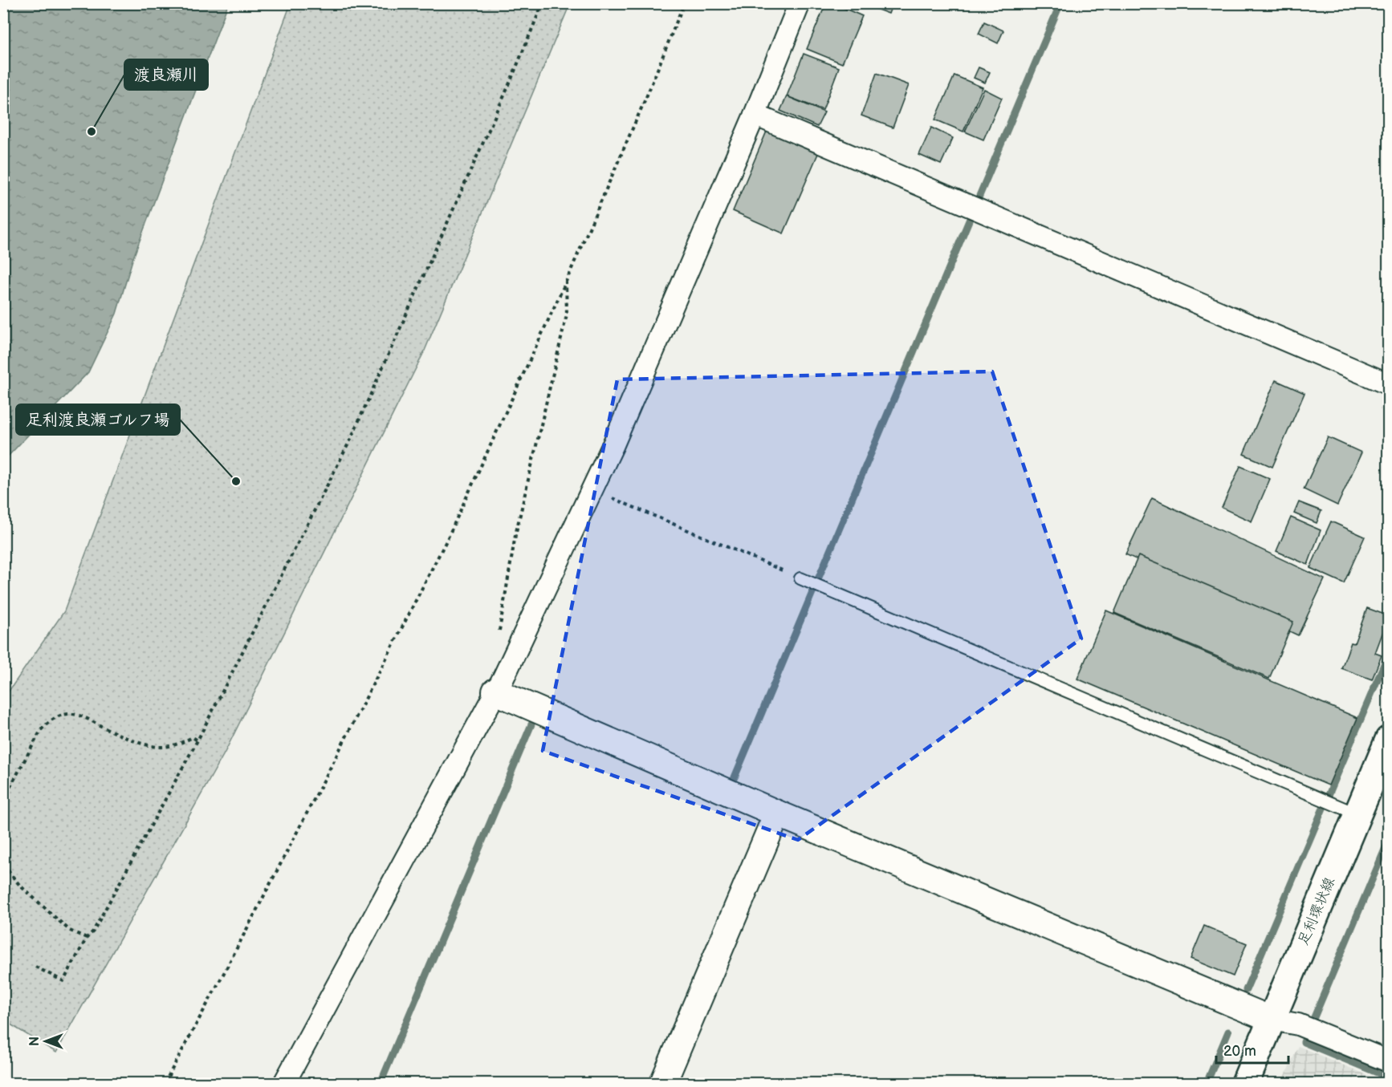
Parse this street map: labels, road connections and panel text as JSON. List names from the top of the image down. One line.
{"streets":{"main road":["足利環状線"]},"places":["渡良瀬川","足利渡良瀬ゴルフ場"],"scale_bar":"20 m","north":"left"}
